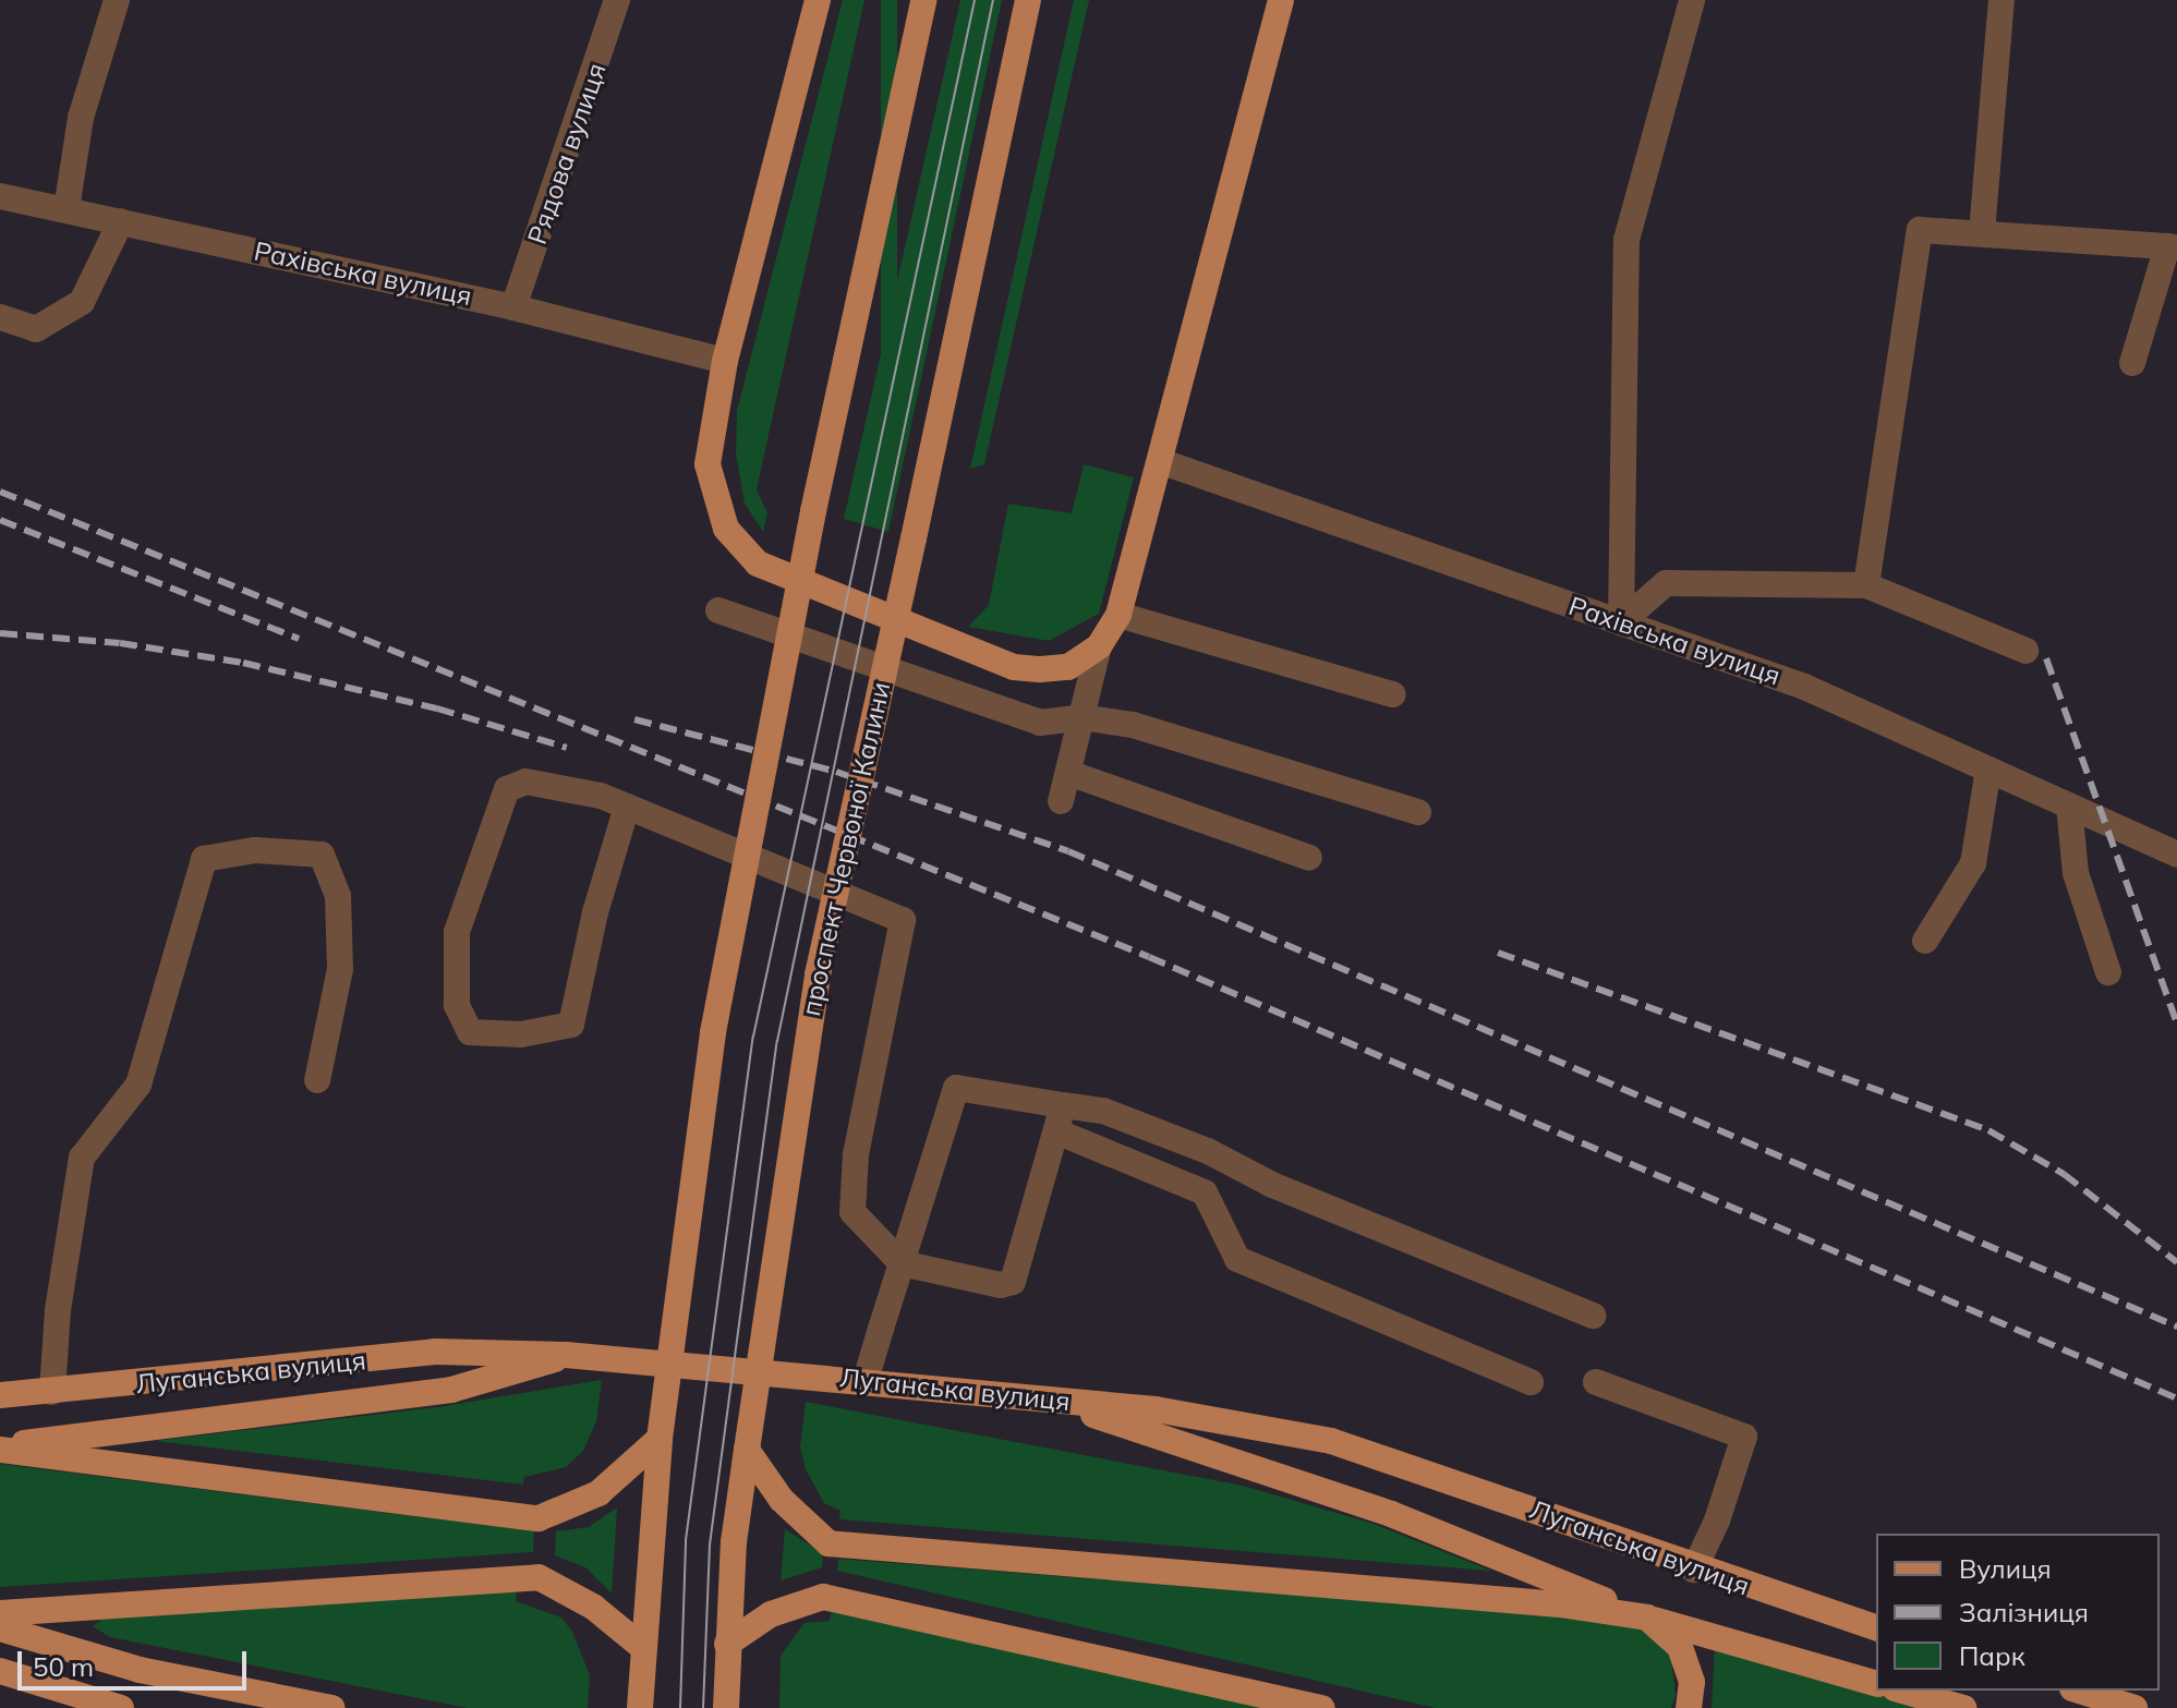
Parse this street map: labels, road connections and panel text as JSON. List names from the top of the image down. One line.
{"streets":{"main road":["проспект Червоної Калини","Луганська вулиця"],"street":["Рядова вулиця","Рахівська вулиця"]},"crossings":[["Рядова вулиця","Рахівська вулиця"]],"legend":["Вулиця","Залізниця","Парк"],"scale_bar":"50 m"}
